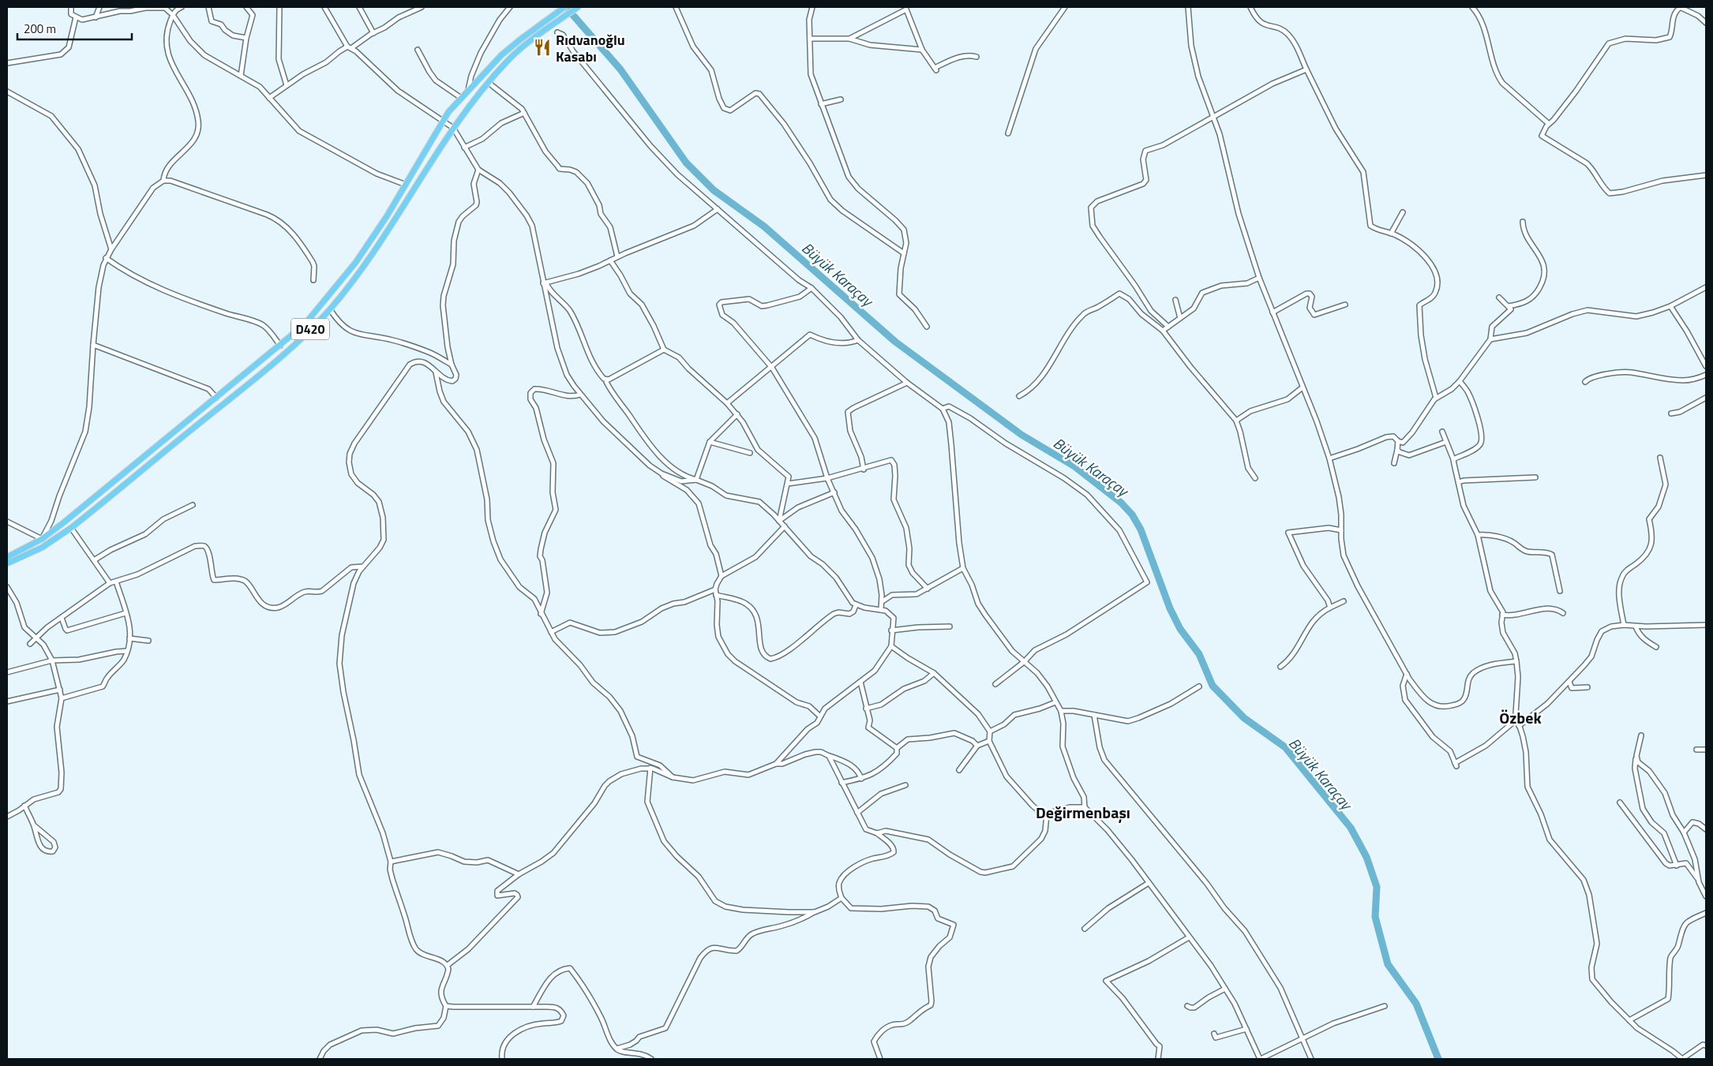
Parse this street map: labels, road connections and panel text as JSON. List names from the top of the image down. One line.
{"streets":{"highway":["D420"]},"districts":["Özbek","Değirmenbaşı"],"water":["Büyük Karaçay"],"places":{"restaurant":["Rıdvanoğlu Kasabı"]},"scale_bar":"200 m"}
